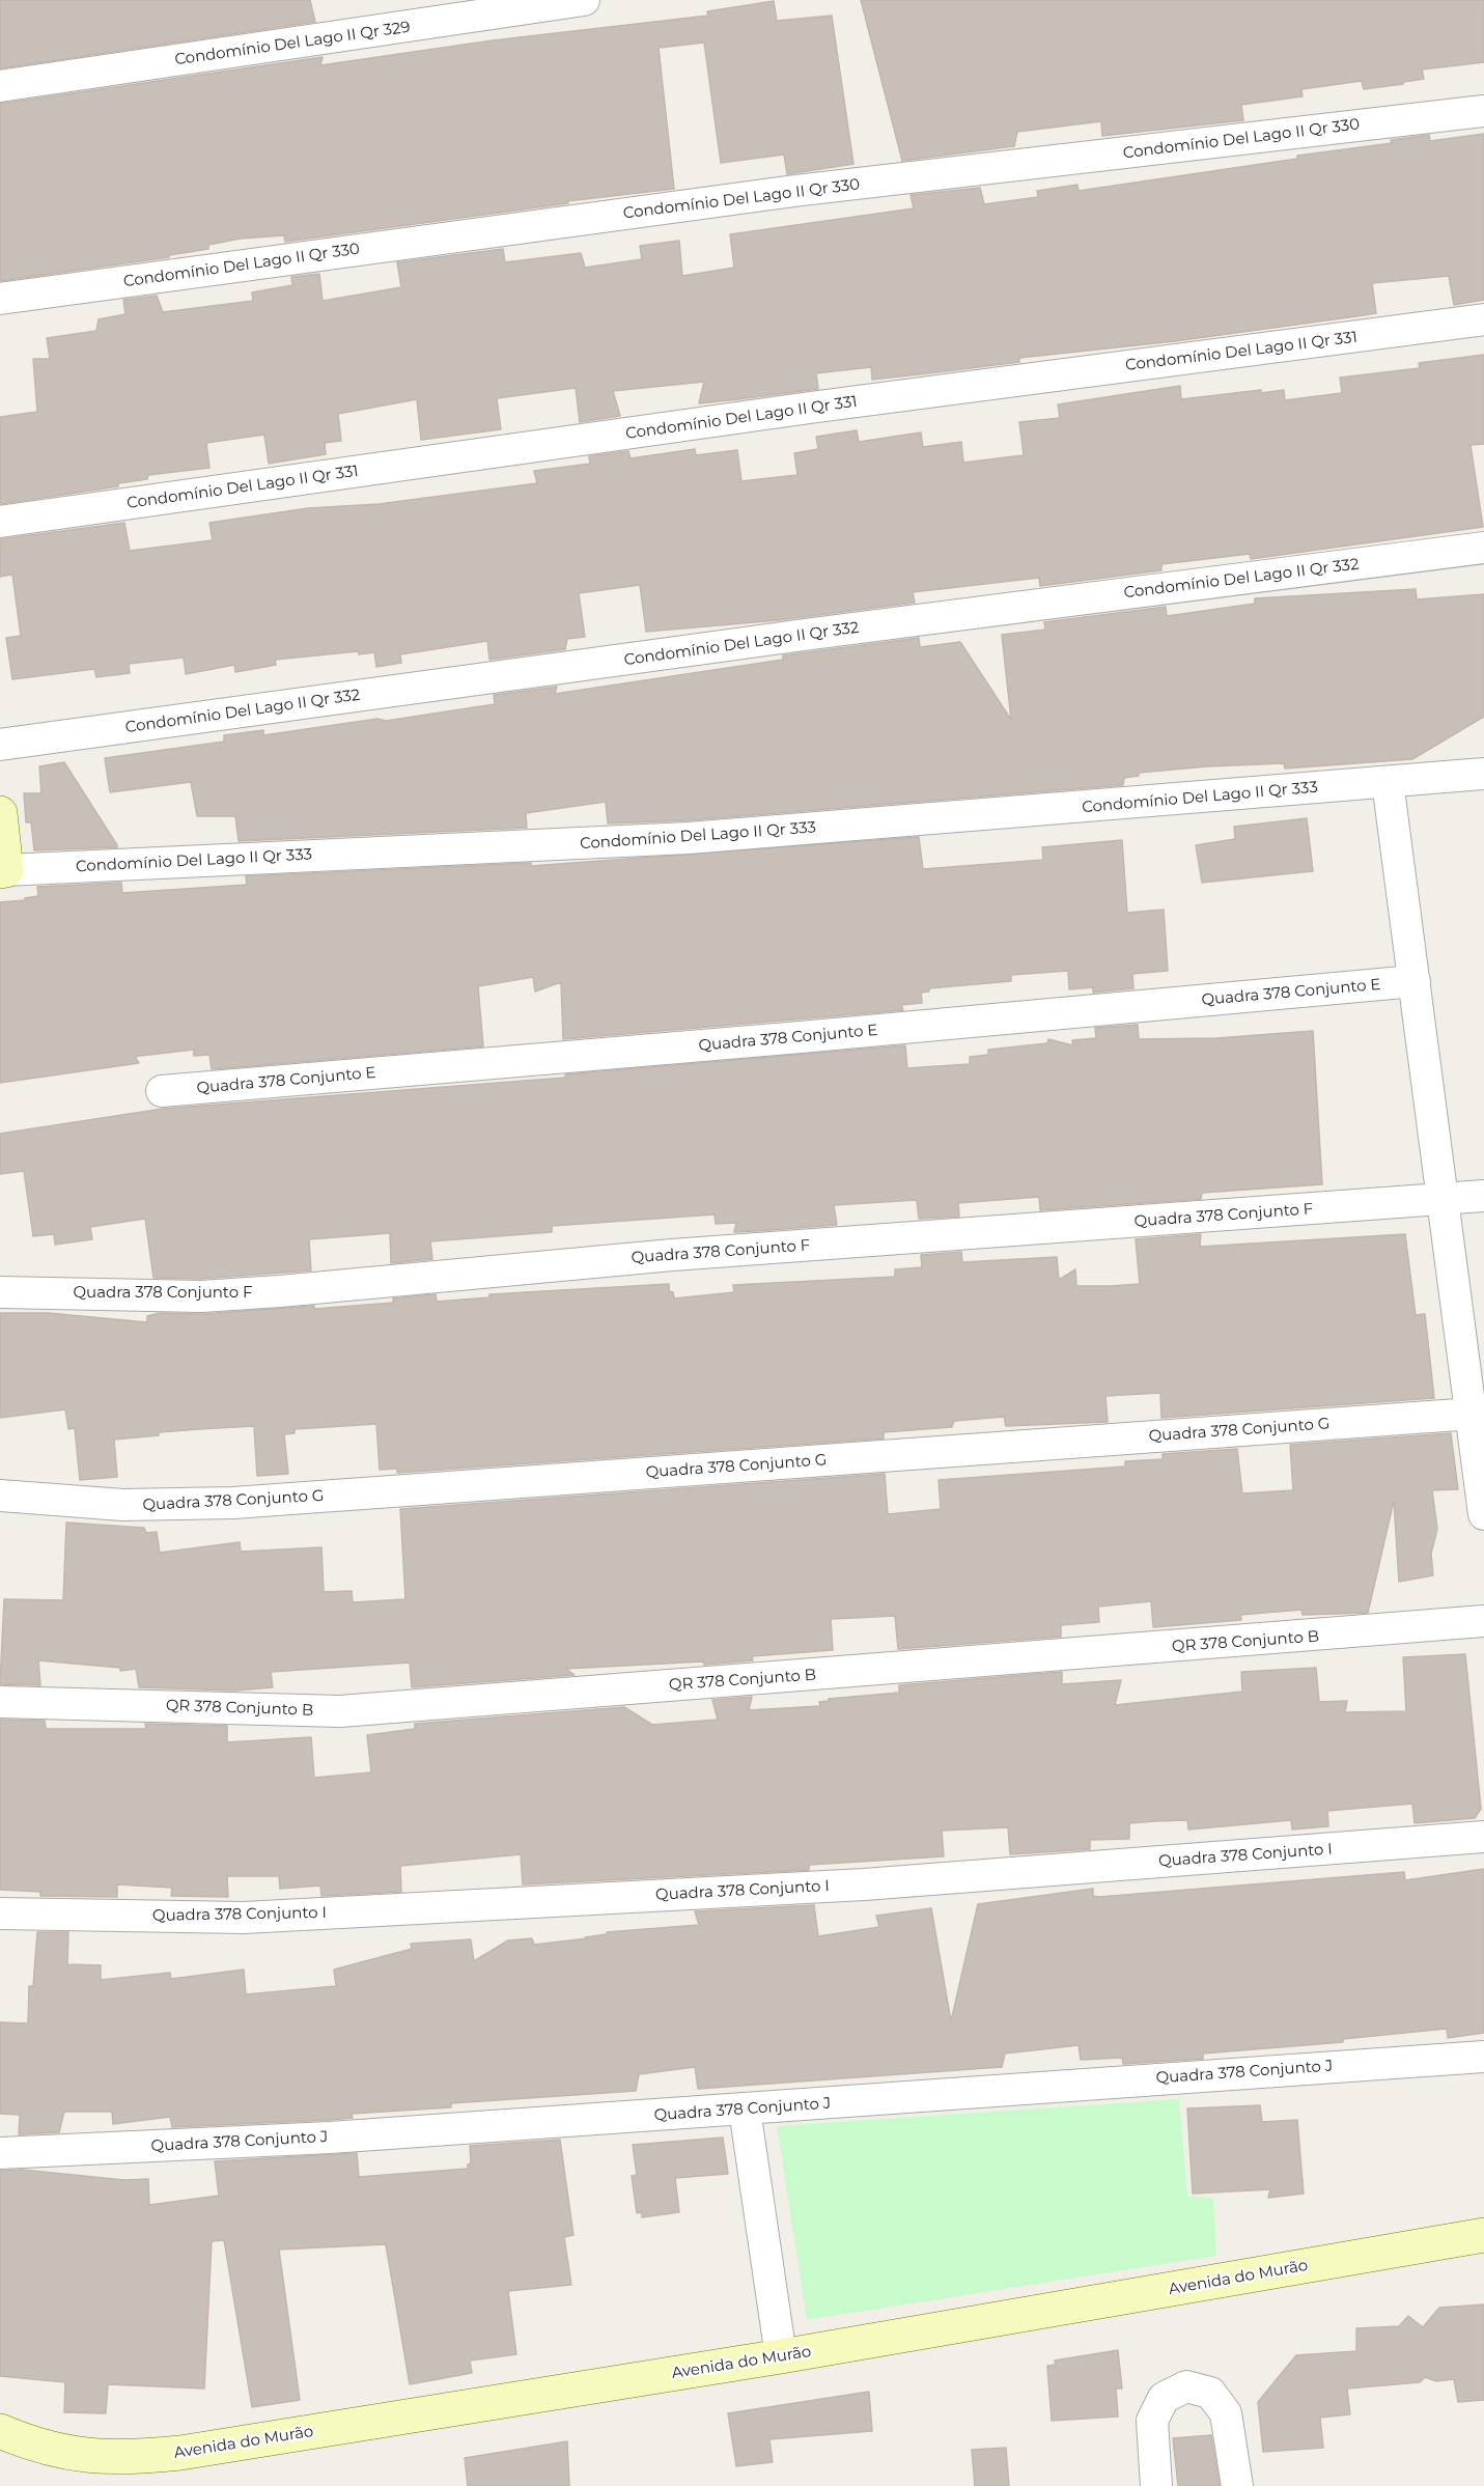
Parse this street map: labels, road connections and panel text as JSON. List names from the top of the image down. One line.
{"streets":{"street":["Condomínio Del Lago II Qr 329","Condomínio Del Lago II Qr 330","Condomínio Del Lago II Qr 331","Condomínio Del Lago II Qr 332","Condomínio Del Lago II Qr 333","Quadra 378 Conjunto E","Quadra 378 Conjunto F","Quadra 378 Conjunto G","QR 378 Conjunto B","Quadra 378 Conjunto I","Quadra 378 Conjunto J","Avenida do Murão"]}}
